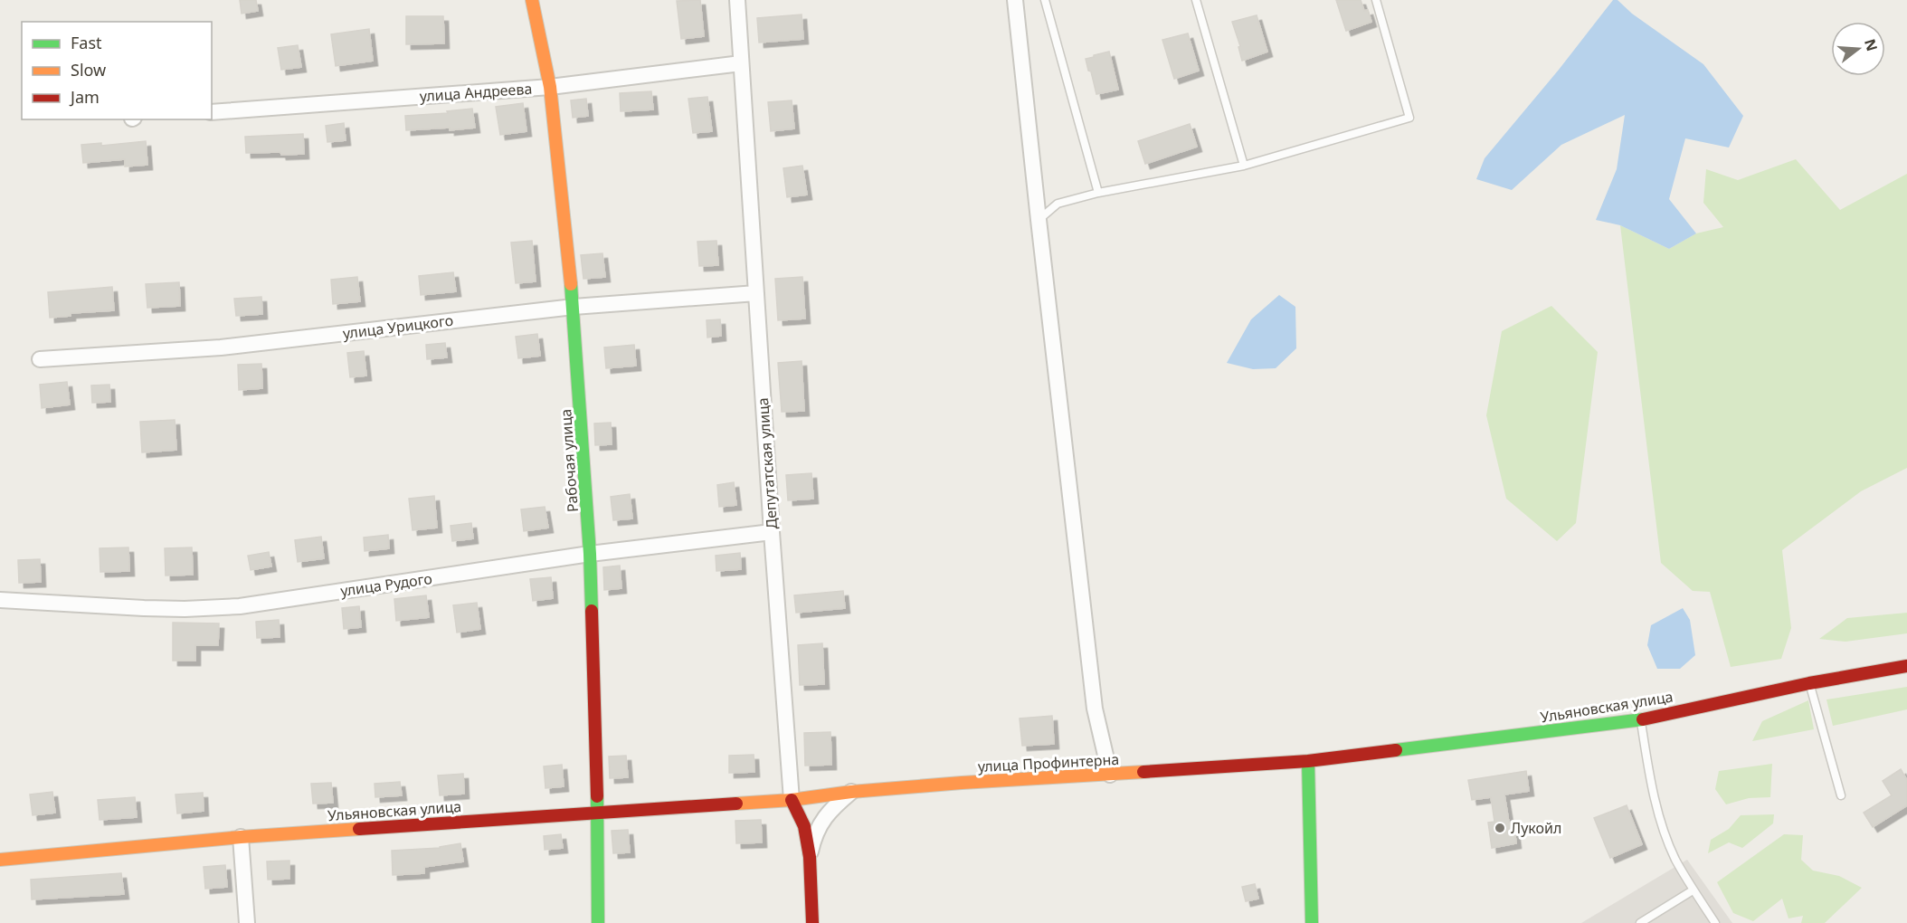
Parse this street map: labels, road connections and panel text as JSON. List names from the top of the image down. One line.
{"streets":{"street":["улица Андреева","улица Урицкого","Рабочая улица","Депутатская улица","улица Рудого","Ульяновская улица","улица Профинтерна"]},"crossings":[["улица Андреева","Рабочая улица"],["улица Андреева","Депутатская улица"],["улица Урицкого","Рабочая улица"],["улица Урицкого","Депутатская улица"],["Рабочая улица","улица Рудого"],["Рабочая улица","Ульяновская улица"],["Депутатская улица","улица Рудого"],["Депутатская улица","Ульяновская улица"],["Депутатская улица","улица Профинтерна"],["Ульяновская улица","улица Профинтерна"]],"places":["Лукойл"],"legend":["Fast","Slow","Jam"],"north":"right"}
